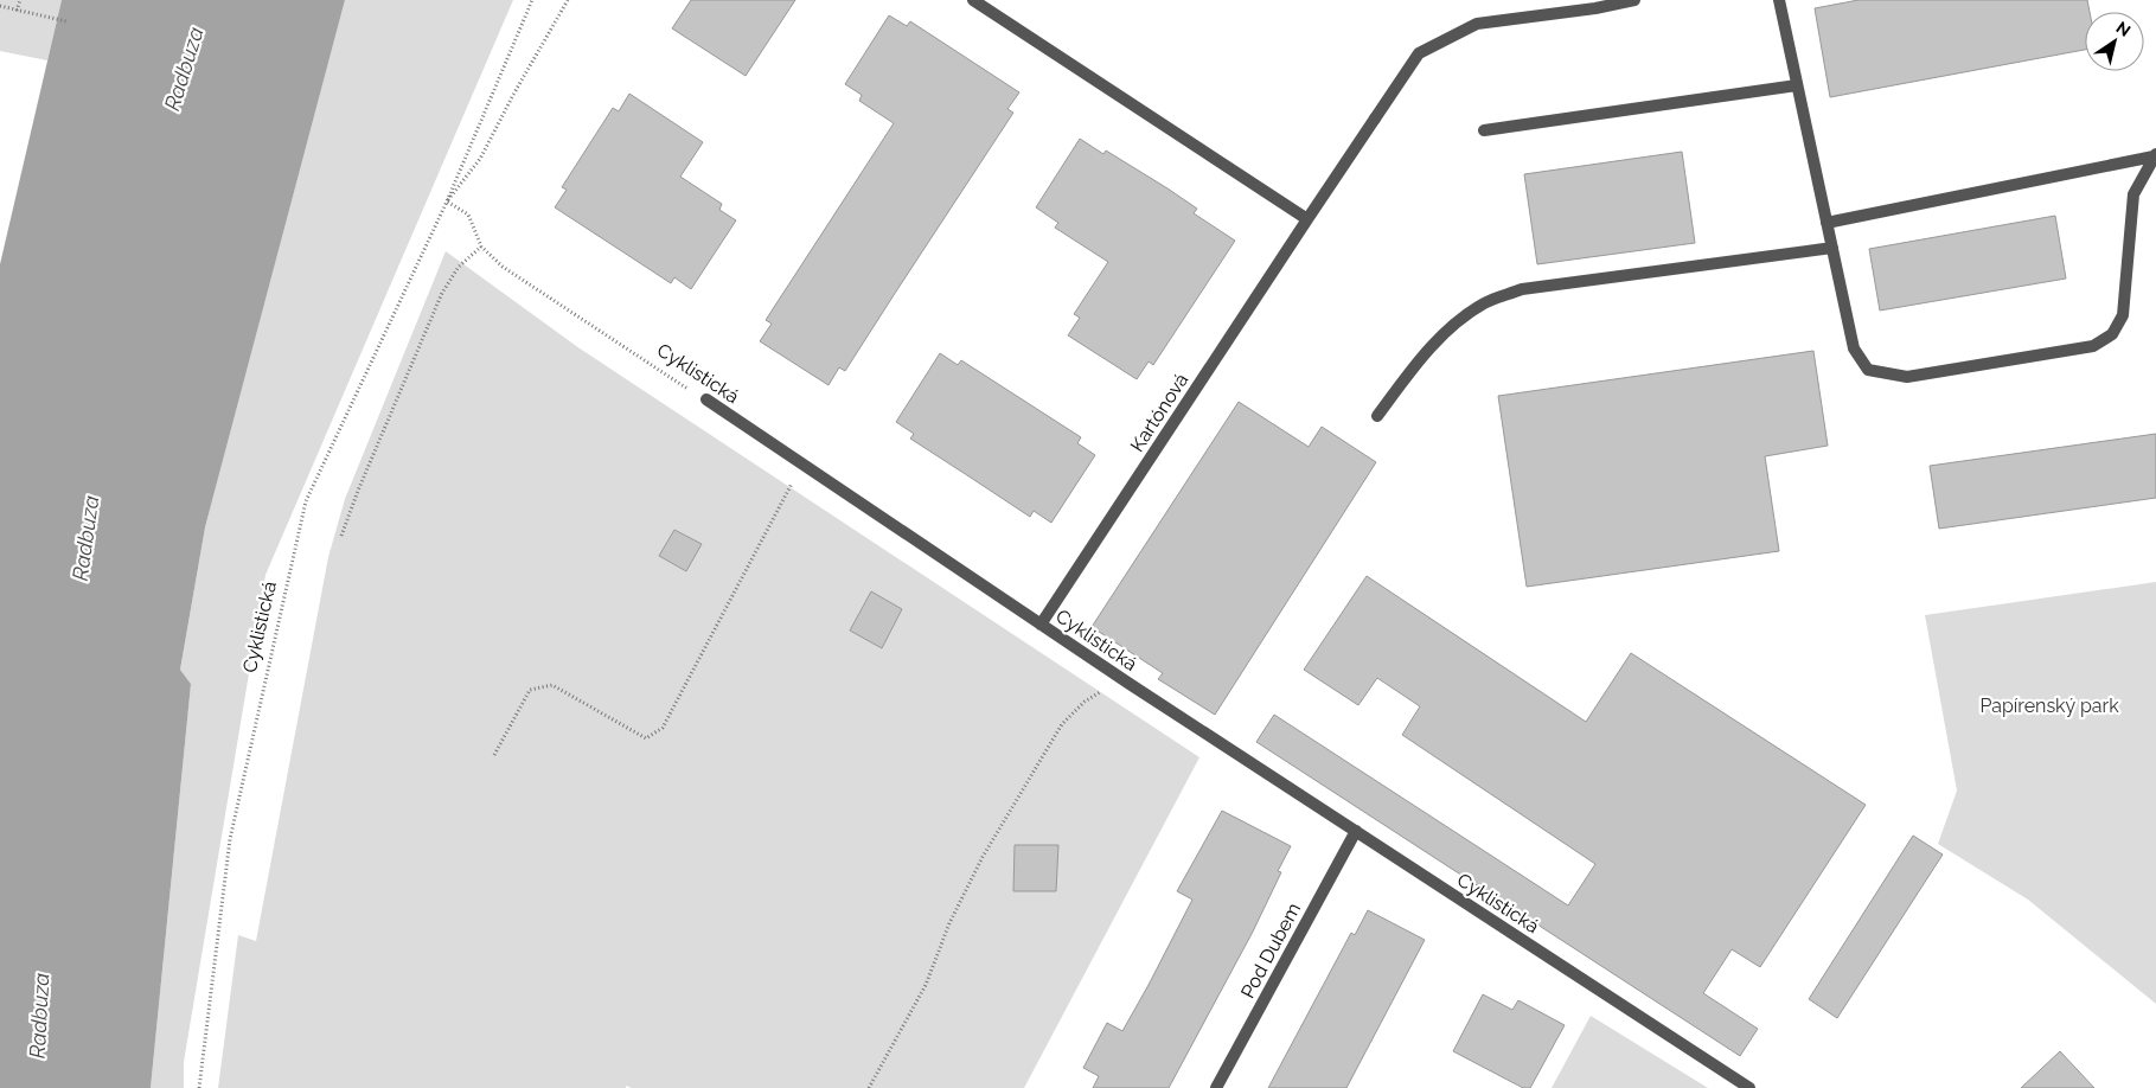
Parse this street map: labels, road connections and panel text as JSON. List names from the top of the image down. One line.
{"streets":{"street":["Cyklistická","Kartónová","Pod Dubem"]},"crossings":[["Cyklistická","Kartónová"],["Cyklistická","Pod Dubem"]],"water":["Radbuza"],"parks":["Papírenský park"],"north":"top right"}
